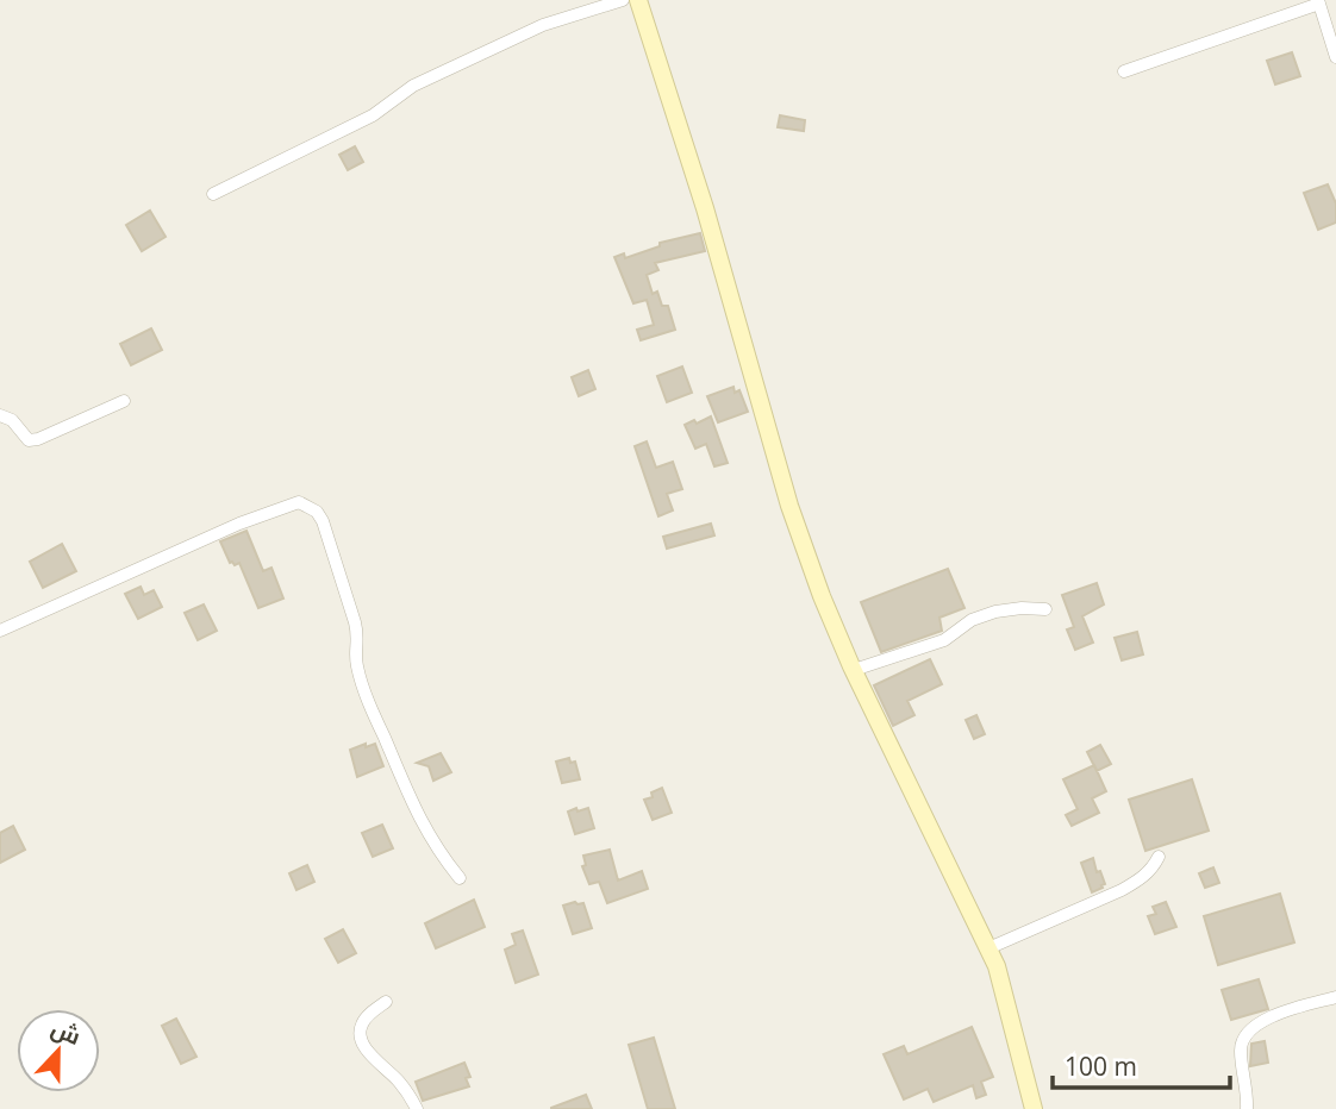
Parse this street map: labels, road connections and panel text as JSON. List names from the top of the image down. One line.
{"scale_bar":"100 m","north":"top"}
